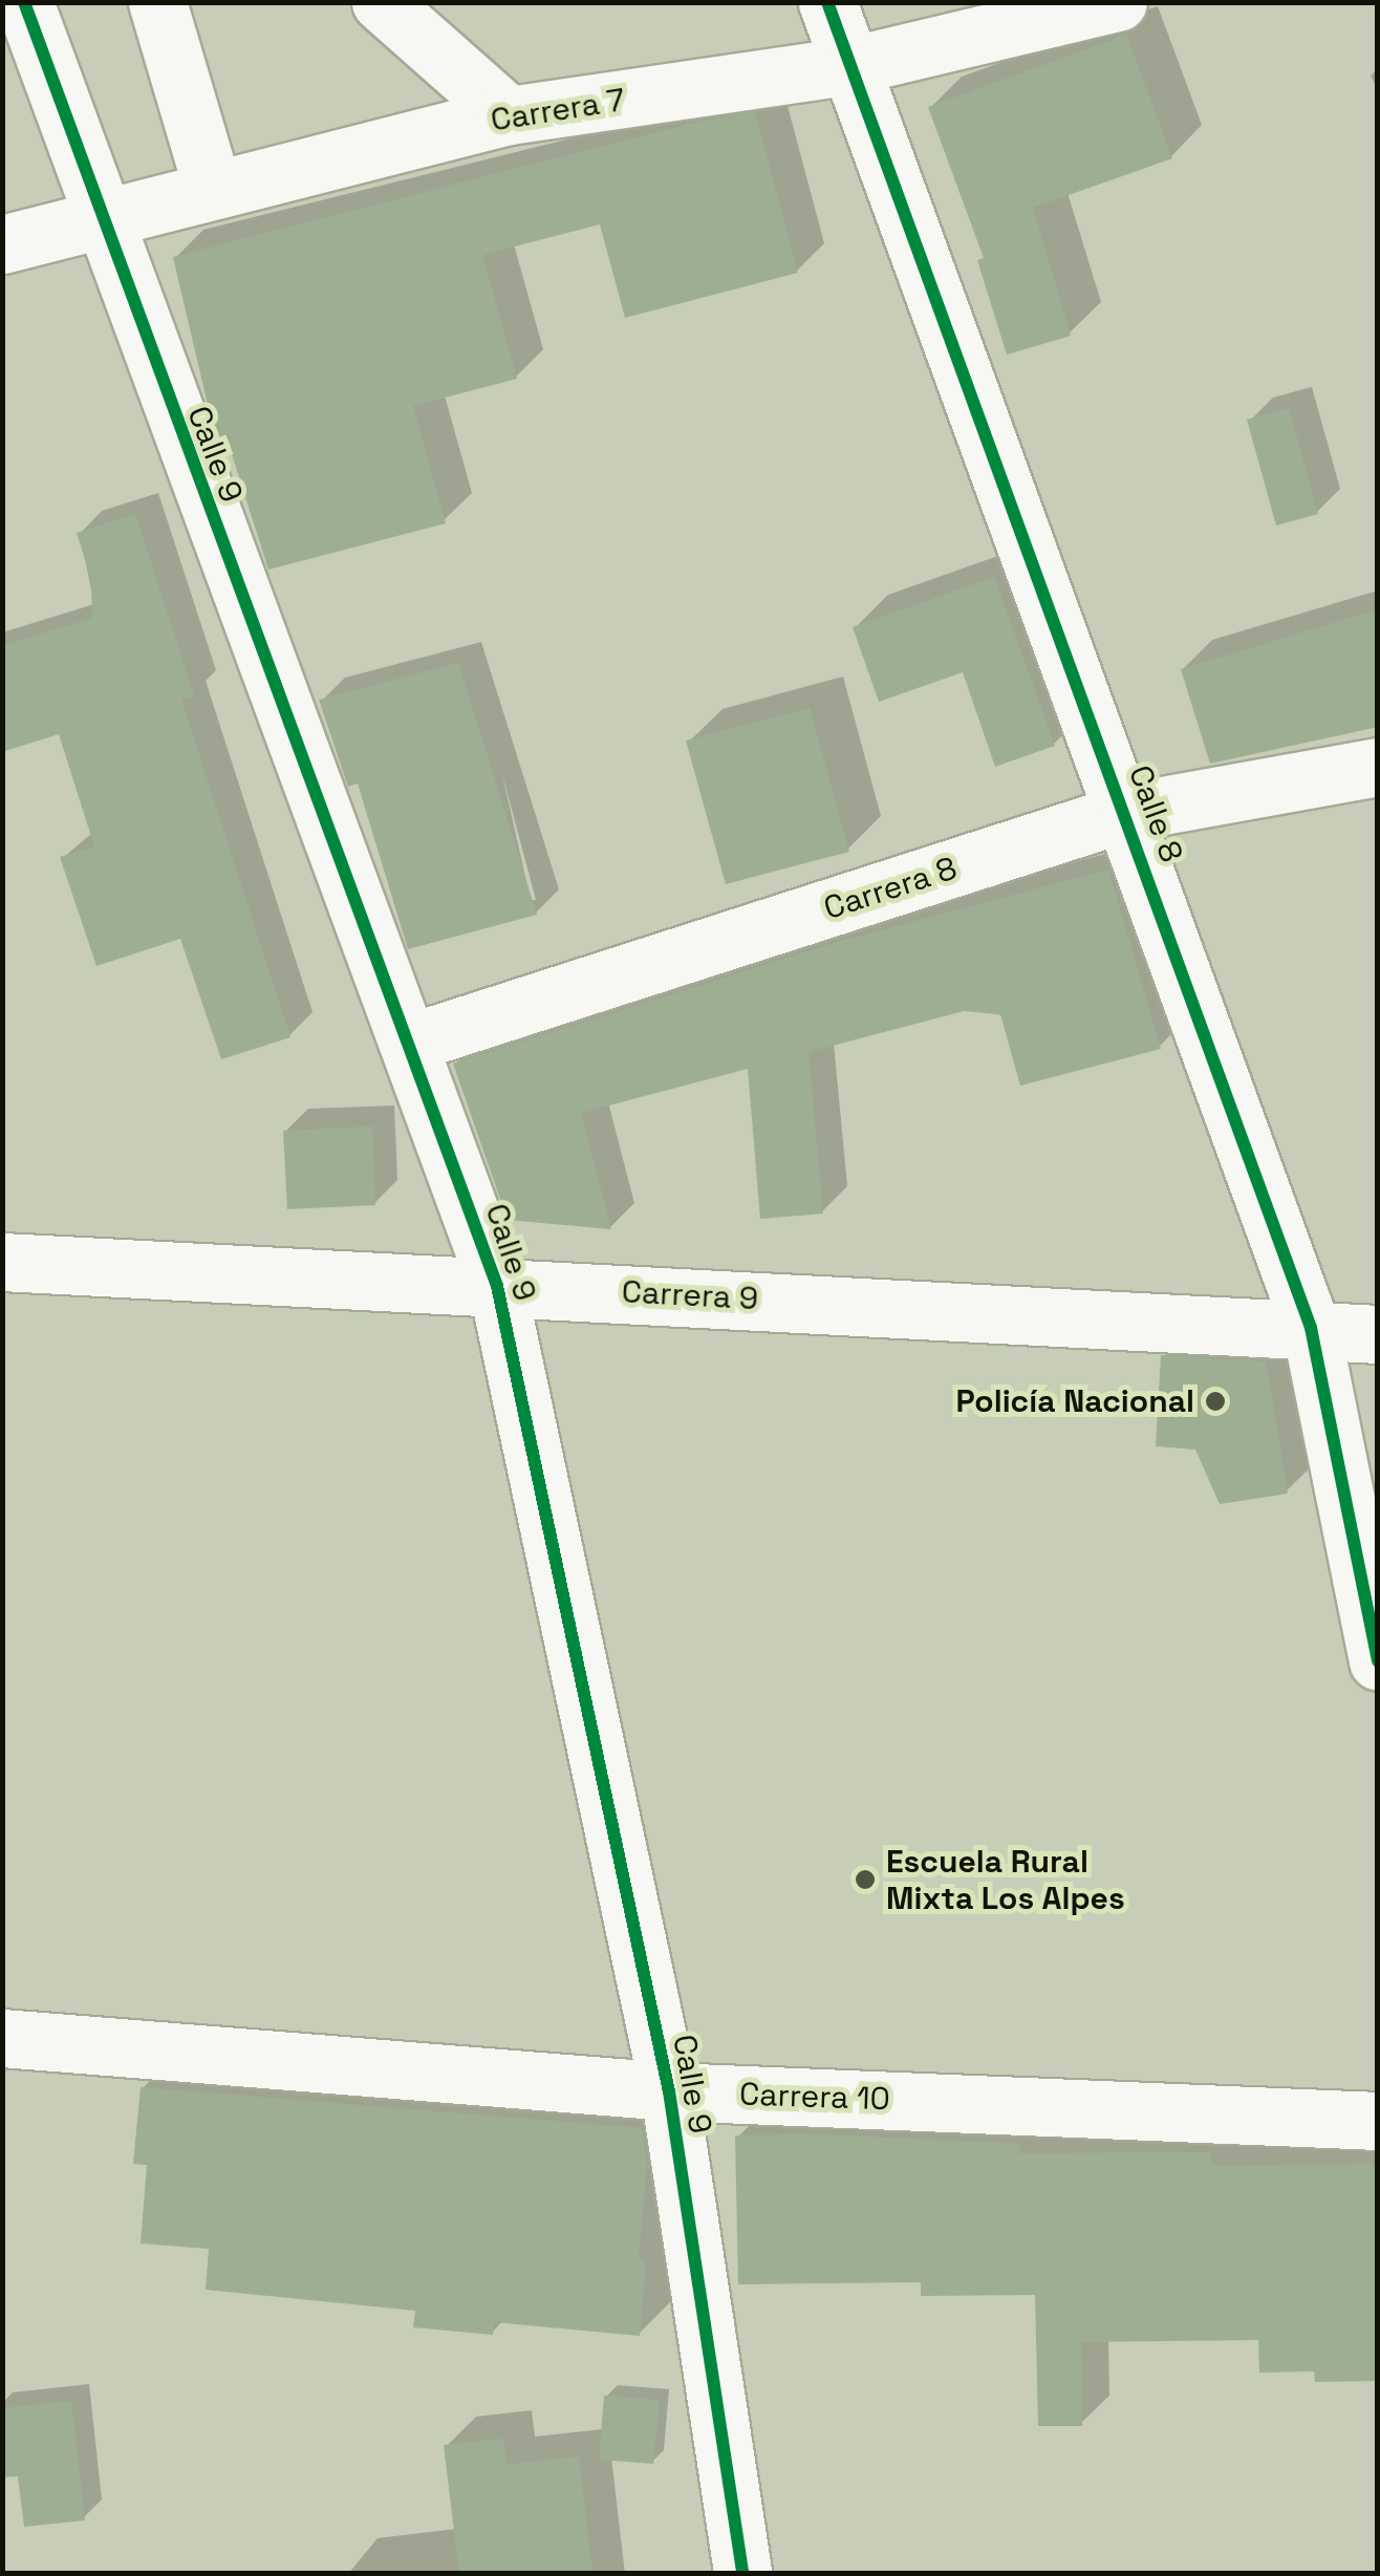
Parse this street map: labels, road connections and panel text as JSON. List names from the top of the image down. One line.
{"streets":{"street":["Carrera 7","Calle 9","Calle 8","Carrera 8","Carrera 9","Carrera 10"]},"crossings":[["Carrera 7","Calle 9"],["Carrera 7","Calle 8"],["Calle 9","Carrera 8"],["Calle 9","Carrera 9"],["Calle 9","Carrera 10"],["Calle 8","Carrera 8"],["Calle 8","Carrera 9"]],"places":["Policía Nacional","Escuela Rural Mixta Los Alpes"]}
